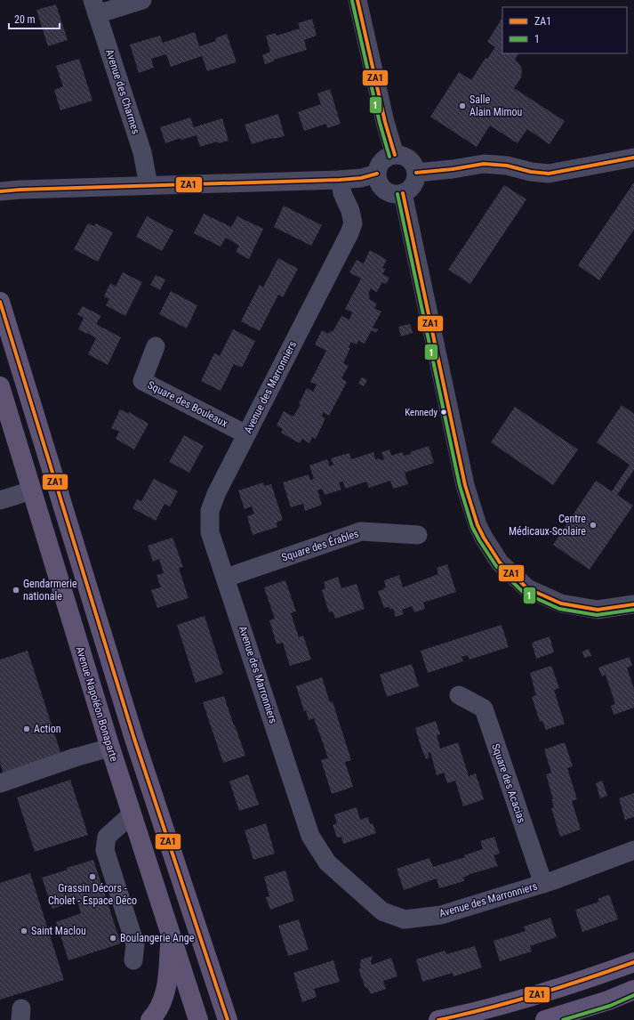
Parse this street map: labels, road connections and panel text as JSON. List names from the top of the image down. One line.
{"streets":{"main road":["Avenue Napoléon Bonaparte"],"street":["Avenue des Charmes","Avenue des Marronniers","Square des Bouleaux","Square des Érables","Square des Acacias"]},"crossings":[["Avenue des Marronniers","Square des Bouleaux"],["Avenue des Marronniers","Square des Érables"],["Avenue des Marronniers","Square des Acacias"]],"places":["Salle Alain Mimou","Kennedy","Centre Médicaux-Scolaire","Gendarmerie nationale","Action","Grassin Décors - Cholet - Espace Déco","Saint Maclou","Boulangerie Ange"],"lines":["transit line ZA1","transit line 1"],"legend":["ZA1","1"],"scale_bar":"20 m"}
